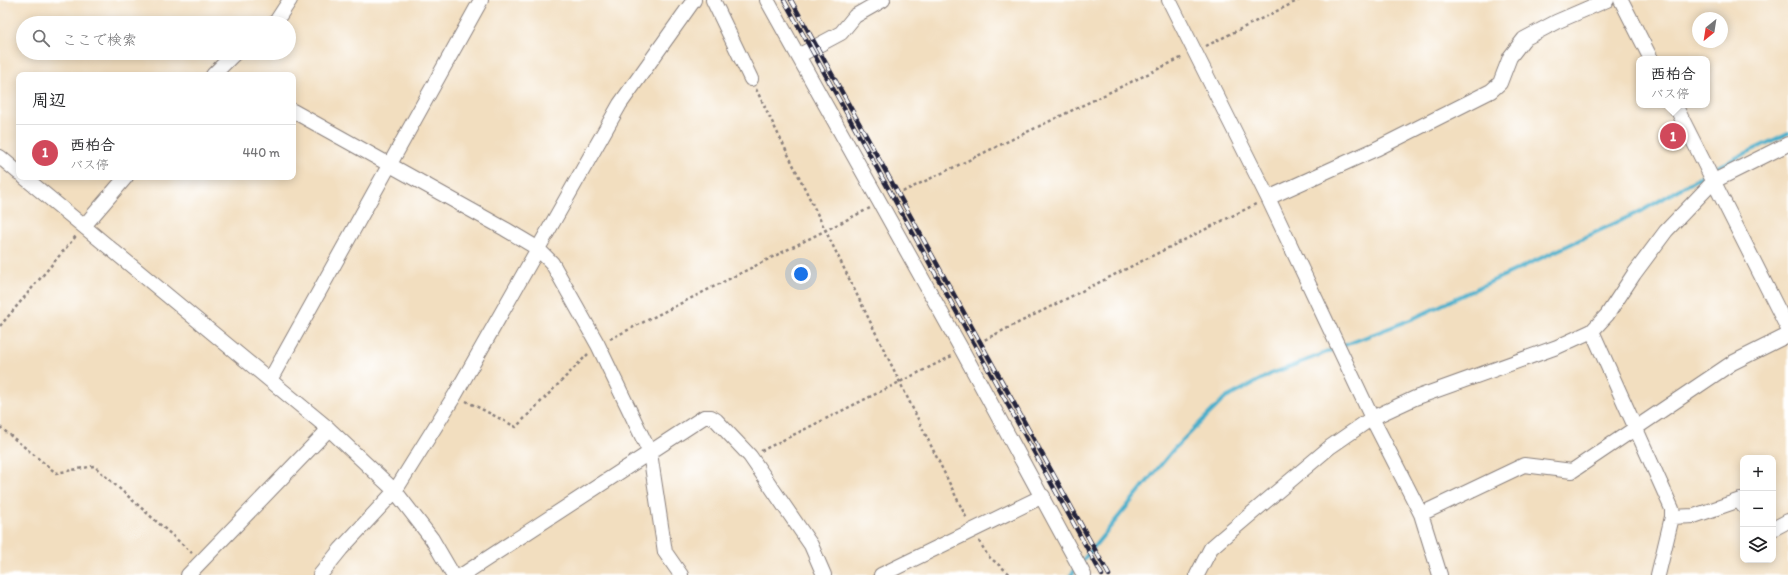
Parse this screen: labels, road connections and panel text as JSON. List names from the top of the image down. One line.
{"north":"bottom left","page":{"search":"ここで検索","popup":["西柏合","バス停"],"heading":"周辺","pins":"1","list":[{"mark":"1","name":"西柏合","note":"バス停","value":"440 m"}],"map_buttons":["+","−"]}}
